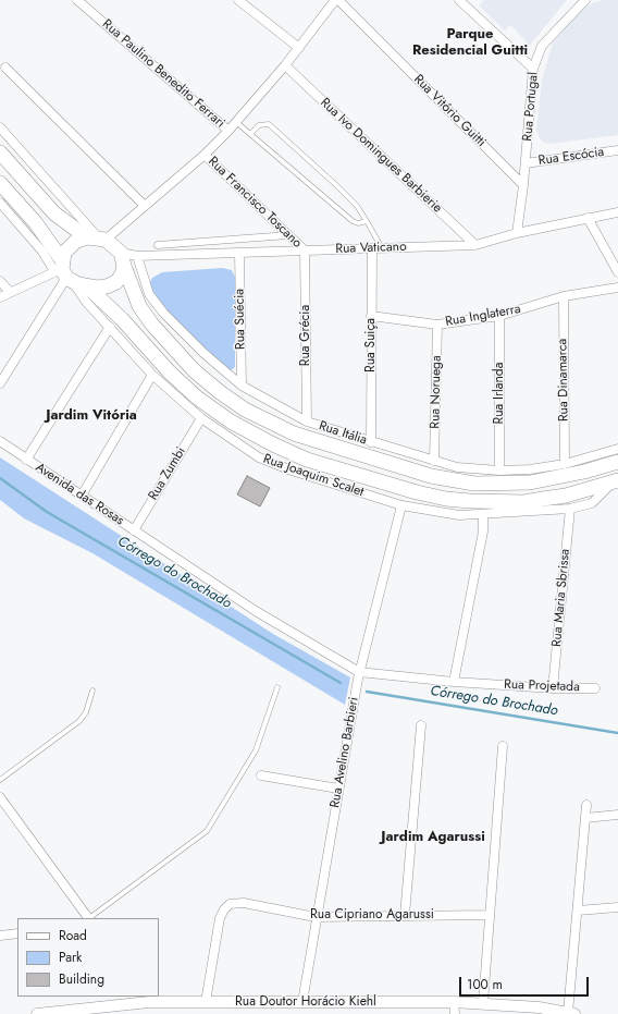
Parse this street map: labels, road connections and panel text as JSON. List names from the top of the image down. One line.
{"streets":{"street":["Rua Paulino Benedito Ferrari","Rua Portugal","Rua Vitório Guitti","Rua Ivo Domingues Barbierie","Rua Escócia","Rua Francisco Toscano","Rua Vaticano","Rua Inglaterra","Rua Suécia","Rua Grécia","Rua Suiça","Rua Dinamarca","Rua Noruega","Rua Irlanda","Rua Itália","Rua Zumbi","Rua Joaquim Scalet","Avenida das Rosas","Rua Maria Sbrissa","Rua Projetada","Rua Avelino Barbieri","Rua Cipriano Agarussi","Rua Doutor Horácio Kiehl"]},"crossings":[["Rua Portugal","Rua Vitório Guitti"],["Rua Portugal","Rua Escócia"],["Rua Portugal","Rua Vaticano"],["Rua Ivo Domingues Barbierie","Rua Vaticano"],["Rua Francisco Toscano","Rua Vaticano"],["Rua Francisco Toscano","Rua Grécia"],["Rua Vaticano","Rua Suécia"],["Rua Vaticano","Rua Grécia"],["Rua Vaticano","Rua Suiça"],["Rua Vaticano","Rua Itália"],["Rua Vaticano","Rua Joaquim Scalet"],["Rua Inglaterra","Rua Suiça"],["Rua Inglaterra","Rua Dinamarca"],["Rua Inglaterra","Rua Noruega"],["Rua Inglaterra","Rua Irlanda"],["Rua Suécia","Rua Itália"],["Rua Grécia","Rua Itália"],["Rua Suiça","Rua Itália"],["Rua Dinamarca","Rua Itália"],["Rua Noruega","Rua Itália"],["Rua Irlanda","Rua Itália"],["Rua Zumbi","Rua Joaquim Scalet"],["Rua Zumbi","Avenida das Rosas"],["Rua Joaquim Scalet","Rua Maria Sbrissa"],["Rua Joaquim Scalet","Rua Avelino Barbieri"],["Avenida das Rosas","Rua Projetada"],["Avenida das Rosas","Rua Avelino Barbieri"],["Rua Maria Sbrissa","Rua Projetada"],["Rua Projetada","Rua Avelino Barbieri"],["Rua Avelino Barbieri","Rua Cipriano Agarussi"],["Rua Avelino Barbieri","Rua Doutor Horácio Kiehl"],["Rua Cipriano Agarussi","Rua Doutor Horácio Kiehl"]],"districts":["Parque Residencial Guitti","Jardim Vitória","Jardim Agarussi"],"water":["Córrego do Brochado"],"legend":["Road","Park","Building"],"scale_bar":"100 m"}
